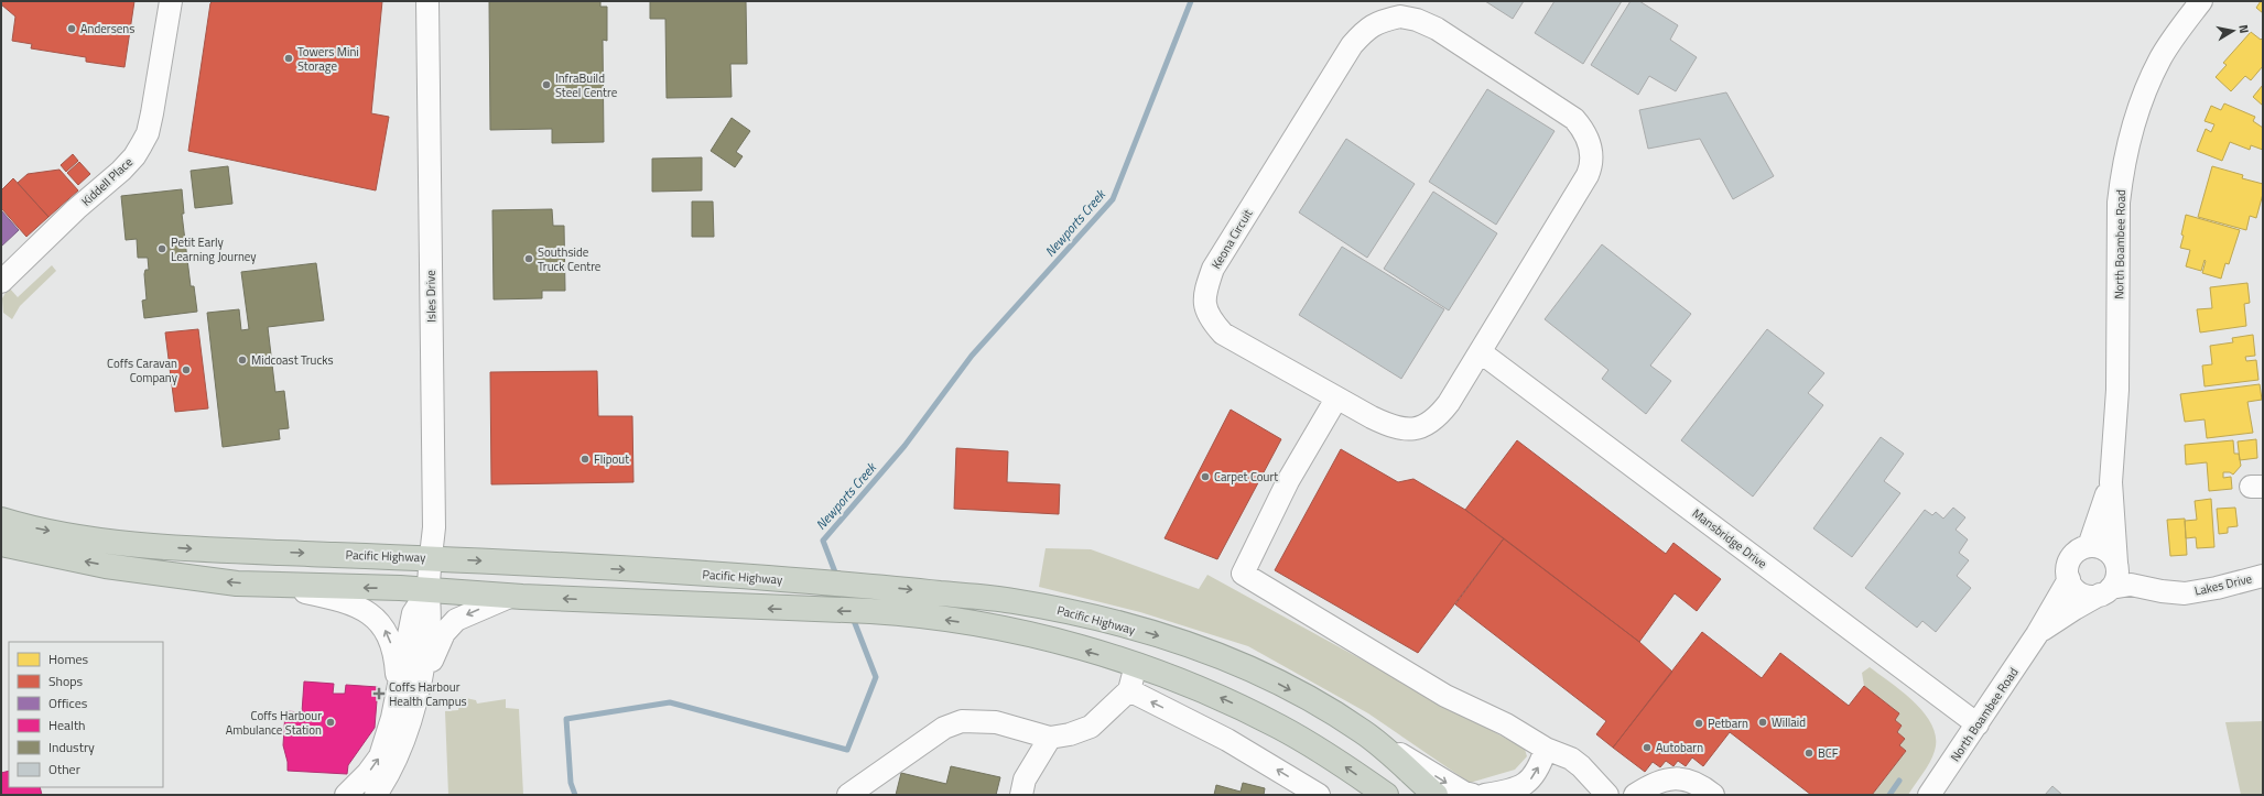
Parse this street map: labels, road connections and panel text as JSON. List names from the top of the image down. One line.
{"streets":{"highway":["Pacific Highway"],"street":["Kiddell Place","Keona Circuit","North Boambee Road","Isles Drive","Mansbridge Drive","Lakes Drive"]},"crossings":[["Keona Circuit","Mansbridge Drive"],["North Boambee Road","Mansbridge Drive"],["North Boambee Road","Lakes Drive"],["Isles Drive","Pacific Highway"]],"water":["Newports Creek"],"places":{"other":["Andersens","Towers Mini Storage","InfraBuild Steel Centre","Petit Early Learning Journey","Southside Truck Centre","Midcoast Trucks","Coffs Caravan Company","Flipout","Carpet Court","Coffs Harbour Ambulance Station","Willaid","Petbarn","Autobarn","BCF"],"health":["Coffs Harbour Health Campus"]},"legend":["Homes","Shops","Offices","Health","Industry","Other"],"north":"right"}
